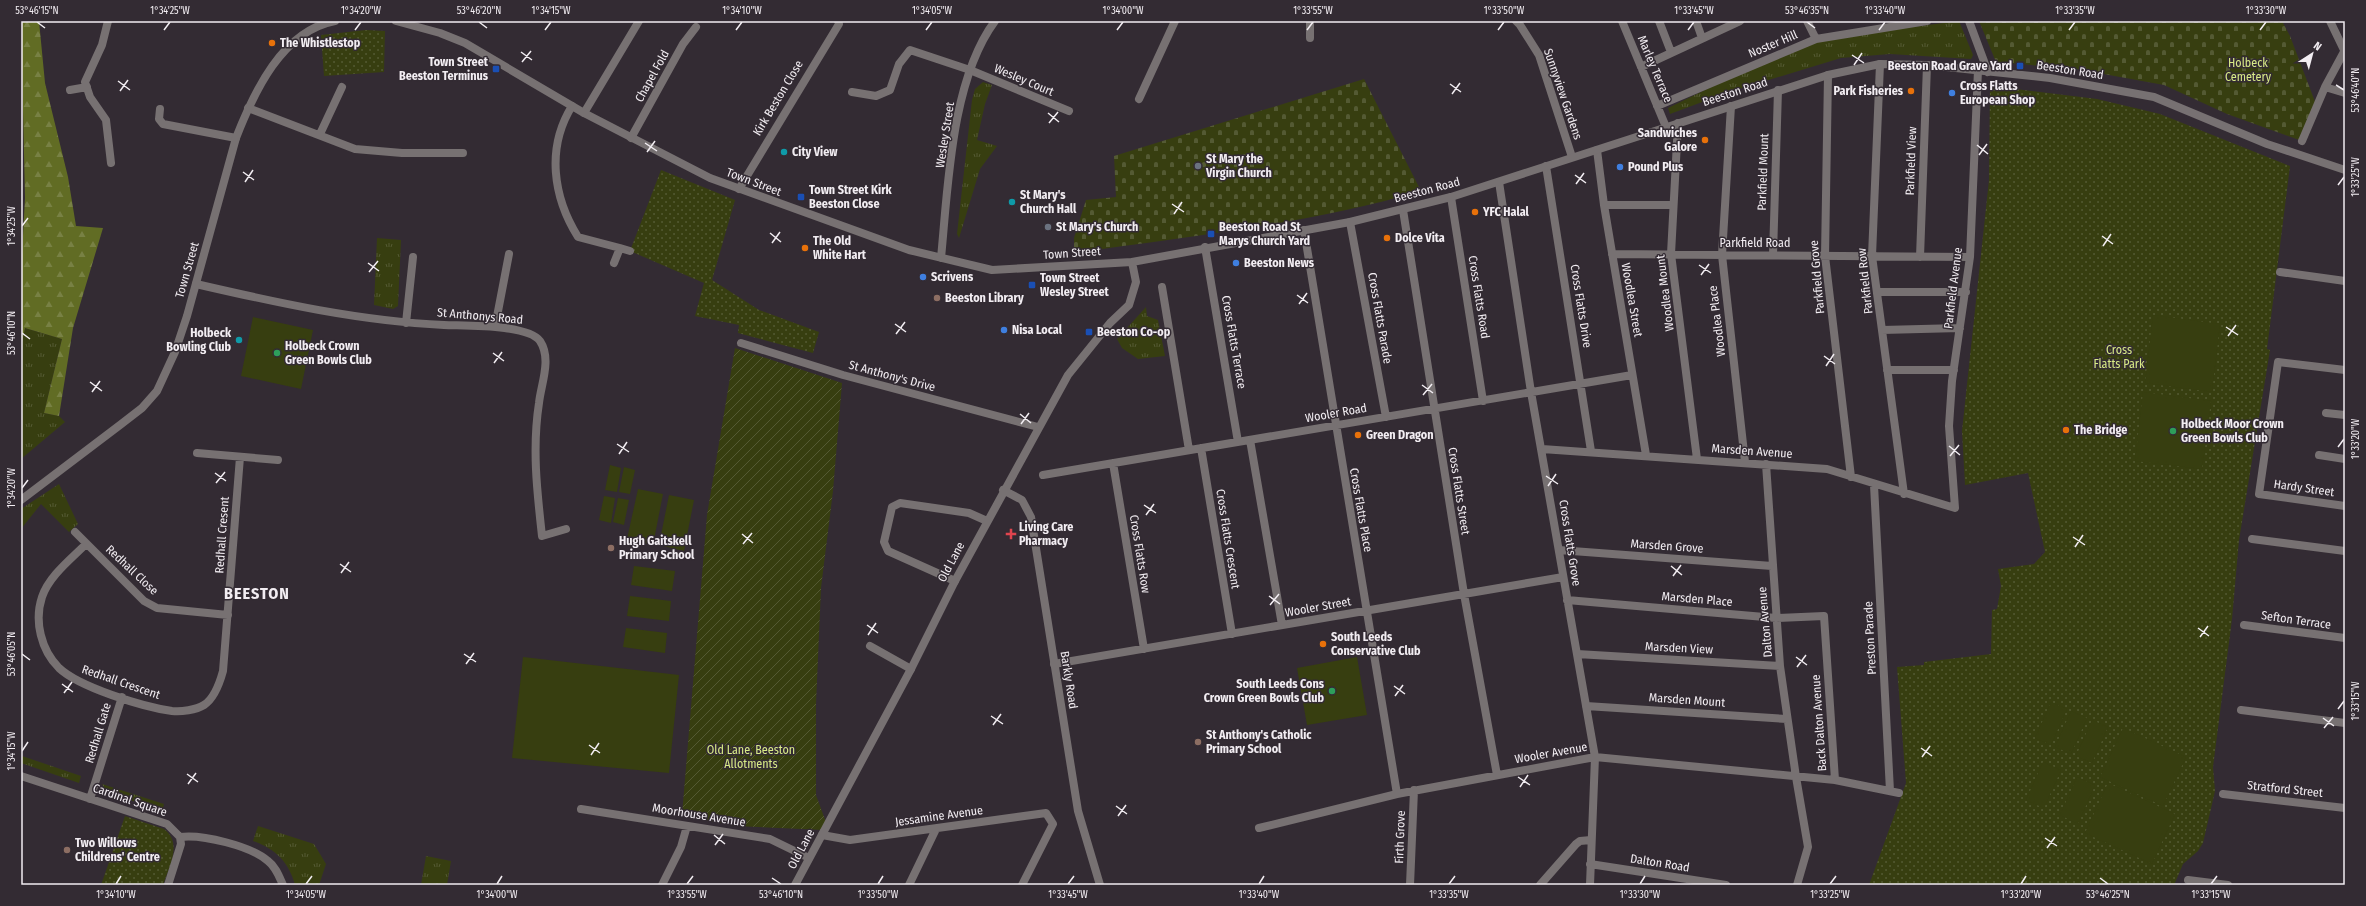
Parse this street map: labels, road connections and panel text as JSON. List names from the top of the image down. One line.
{"streets":{"street":["Noster Hill","Marley Terrace","Beeston Road","Chapel Fold","Wesley Court","Sunnyview Gardens","Kirk Beston Close","Wesley Street","Parkfield View","Parkfield Mount","Town Street","Parkfield Road","Parkfield Grove","Parkfield Row","Parkfield Avenue","Woodlea Mount","Cross Flatts Road","Woodlea Street","Cross Flatts Drive","St Anthonys Road","Cross Flatts Parade","Woodlea Place","Cross Flatts Terrace","St Anthony's Drive","Wooler Road","Marsden Avenue","Hardy Street","Cross Flatts Street","Cross Flatts Place","Redhall Cresent","Cross Flatts Crescent","Cross Flatts Grove","Marsden Grove","Cross Flatts Row","Old Lane","Redhall Close","Marsden Place","Wooler Street","Sefton Terrace","Dalton Avenue","Preston Parade","Marsden View","Barkly Road","Redhall Crescent","Marsden Mount","Back Dalton Avenue","Redhall Gate","Wooler Avenue","Stratford Street","Cardinal Square","Moorhouse Avenue","Jessamine Avenue","Firth Grove","Dalton Road"]},"crossings":[["Noster Hill","Marley Terrace"],["Marley Terrace","Beeston Road"],["Beeston Road","Sunnyview Gardens"],["Beeston Road","Parkfield View"],["Beeston Road","Parkfield Mount"],["Beeston Road","Town Street"],["Beeston Road","Parkfield Grove"],["Beeston Road","Parkfield Row"],["Beeston Road","Parkfield Avenue"],["Beeston Road","Woodlea Mount"],["Beeston Road","Cross Flatts Road"],["Beeston Road","Woodlea Street"],["Beeston Road","Cross Flatts Drive"],["Beeston Road","Cross Flatts Parade"],["Beeston Road","Woodlea Place"],["Beeston Road","Cross Flatts Terrace"],["Beeston Road","Cross Flatts Street"],["Beeston Road","Cross Flatts Place"],["Beeston Road","Cross Flatts Grove"],["Beeston Road","Old Lane"],["Chapel Fold","Town Street"],["Wesley Court","Wesley Street"],["Kirk Beston Close","Town Street"],["Wesley Street","Town Street"],["Parkfield View","Parkfield Road"],["Parkfield Mount","Parkfield Road"],["Town Street","St Anthonys Road"],["Town Street","Old Lane"],["Parkfield Road","Parkfield Grove"],["Parkfield Road","Parkfield Row"],["Parkfield Road","Parkfield Avenue"],["Parkfield Road","Woodlea Mount"],["Parkfield Road","Woodlea Street"],["Parkfield Road","Woodlea Place"],["Parkfield Grove","Marsden Avenue"],["Parkfield Row","Marsden Avenue"],["Parkfield Avenue","Marsden Avenue"],["Woodlea Mount","Marsden Avenue"],["Cross Flatts Road","Wooler Road"],["Woodlea Street","Wooler Road"],["Woodlea Street","Marsden Avenue"],["Cross Flatts Drive","Wooler Road"],["Cross Flatts Drive","Marsden Avenue"],["Cross Flatts Parade","Wooler Road"],["Woodlea Place","Marsden Avenue"],["Cross Flatts Terrace","Wooler Road"],["St Anthony's Drive","Old Lane"],["Wooler Road","Cross Flatts Street"],["Wooler Road","Cross Flatts Place"],["Wooler Road","Cross Flatts Crescent"],["Wooler Road","Cross Flatts Grove"],["Wooler Road","Cross Flatts Row"],["Marsden Avenue","Cross Flatts Grove"],["Marsden Avenue","Dalton Avenue"],["Marsden Avenue","Preston Parade"],["Cross Flatts Street","Wooler Street"],["Cross Flatts Street","Wooler Avenue"],["Cross Flatts Place","Wooler Street"],["Cross Flatts Place","Wooler Avenue"],["Redhall Cresent","Redhall Close"],["Redhall Cresent","Redhall Crescent"],["Cross Flatts Crescent","Wooler Street"],["Cross Flatts Grove","Marsden Grove"],["Cross Flatts Grove","Marsden Place"],["Cross Flatts Grove","Wooler Street"],["Cross Flatts Grove","Marsden View"],["Cross Flatts Grove","Marsden Mount"],["Cross Flatts Grove","Wooler Avenue"],["Cross Flatts Grove","Dalton Road"],["Marsden Grove","Dalton Avenue"],["Cross Flatts Row","Wooler Street"],["Old Lane","Barkly Road"],["Old Lane","Moorhouse Avenue"],["Old Lane","Jessamine Avenue"],["Redhall Close","Redhall Crescent"],["Marsden Place","Dalton Avenue"],["Marsden Place","Back Dalton Avenue"],["Wooler Street","Barkly Road"],["Dalton Avenue","Marsden View"],["Dalton Avenue","Marsden Mount"],["Dalton Avenue","Wooler Avenue"],["Preston Parade","Wooler Avenue"],["Redhall Crescent","Redhall Gate"],["Back Dalton Avenue","Wooler Avenue"],["Redhall Gate","Cardinal Square"],["Wooler Avenue","Firth Grove"]],"districts":["BEESTON"],"parks":["Holbeck Cemetery","Cross Flatts Park","Old Lane, Beeston Allotments"],"places":{"other":["The Whistlestop","Park Fisheries","Cross Flatts European Shop","Sandwiches Galore","City View","St Mary the Virgin Church","Pound Plus","St Mary's Church Hall","YFC Halal","St Mary's Church","Dolce Vita","The Old White Hart","Beeston News","Scrivens","Beeston Library","Nisa Local","Holbeck Bowling Club","Holbeck Crown Green Bowls Club","The Bridge","Holbeck Moor Crown Green Bowls Club","Green Dragon","Hugh Gaitskell Primary School","South Leeds Conservative Club","South Leeds Cons Crown Green Bowls Club","St Anthony's Catholic Primary School","Two Willows Childrens' Centre"],"transit":["Beeston Road Grave Yard","Town Street Beeston Terminus","Town Street Kirk Beeston Close","Beeston Road St Marys Church Yard","Town Street Wesley Street","Beeston Co-op"],"health":["Living Care Pharmacy"]},"north":"top right","coordinates":["53°46'15\"N","1°34'25\"W","1°34'20\"W","53°46'20\"N","1°34'15\"W","1°34'10\"W","1°34'05\"W","1°34'00\"W","1°33'55\"W","1°33'50\"W","1°33'45\"W","53°46'35\"N","1°33'40\"W","1°33'35\"W","1°33'30\"W","53°46'40\"N","1°33'25\"W","53°46'10\"N","1°33'20\"W","53°46'05\"N","1°33'15\"W","53°46'25\"N"]}
